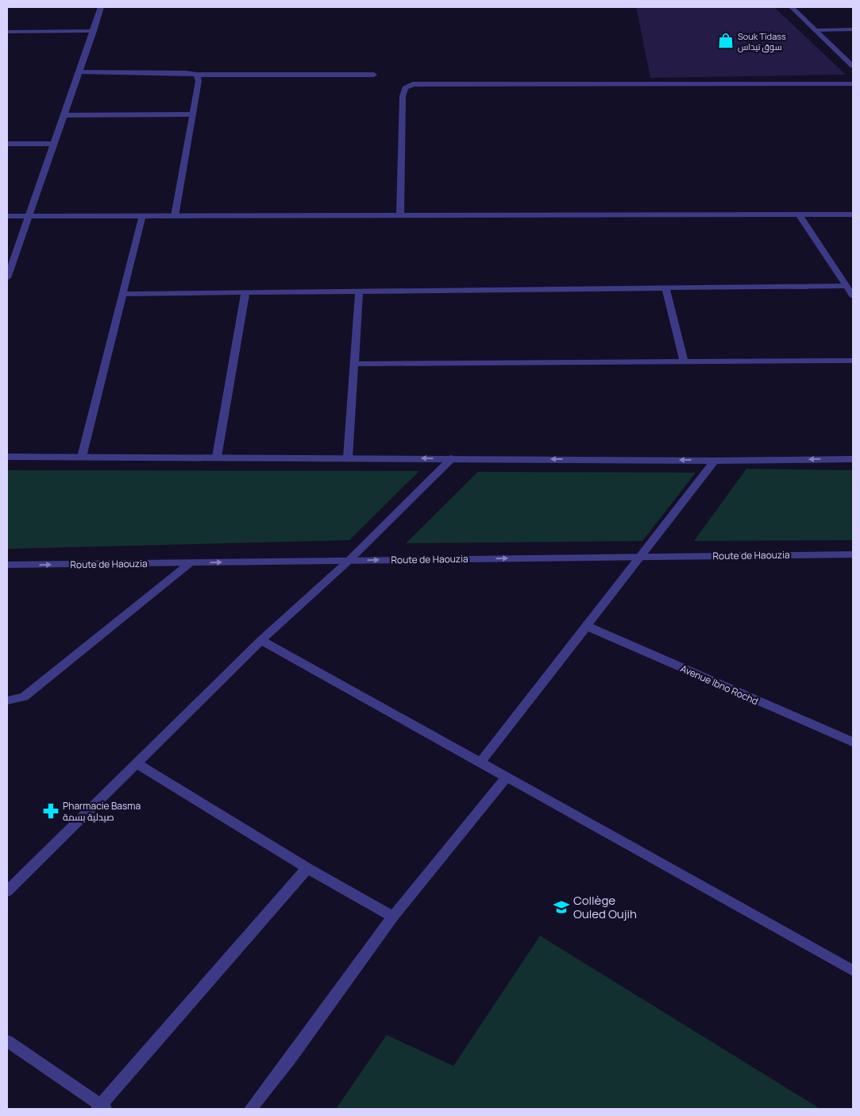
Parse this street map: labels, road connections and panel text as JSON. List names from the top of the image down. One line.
{"streets":{"street":["Route de Haouzia","Avenue Ibno Rochd"]},"one_way":["Route de Haouzia"],"places":{"shop":["Souk Tidass سوق تيداس"],"pharmacy":["Pharmacie Basma صيدلية بسمة"],"school or university":["Collège Ouled Oujih"]}}
